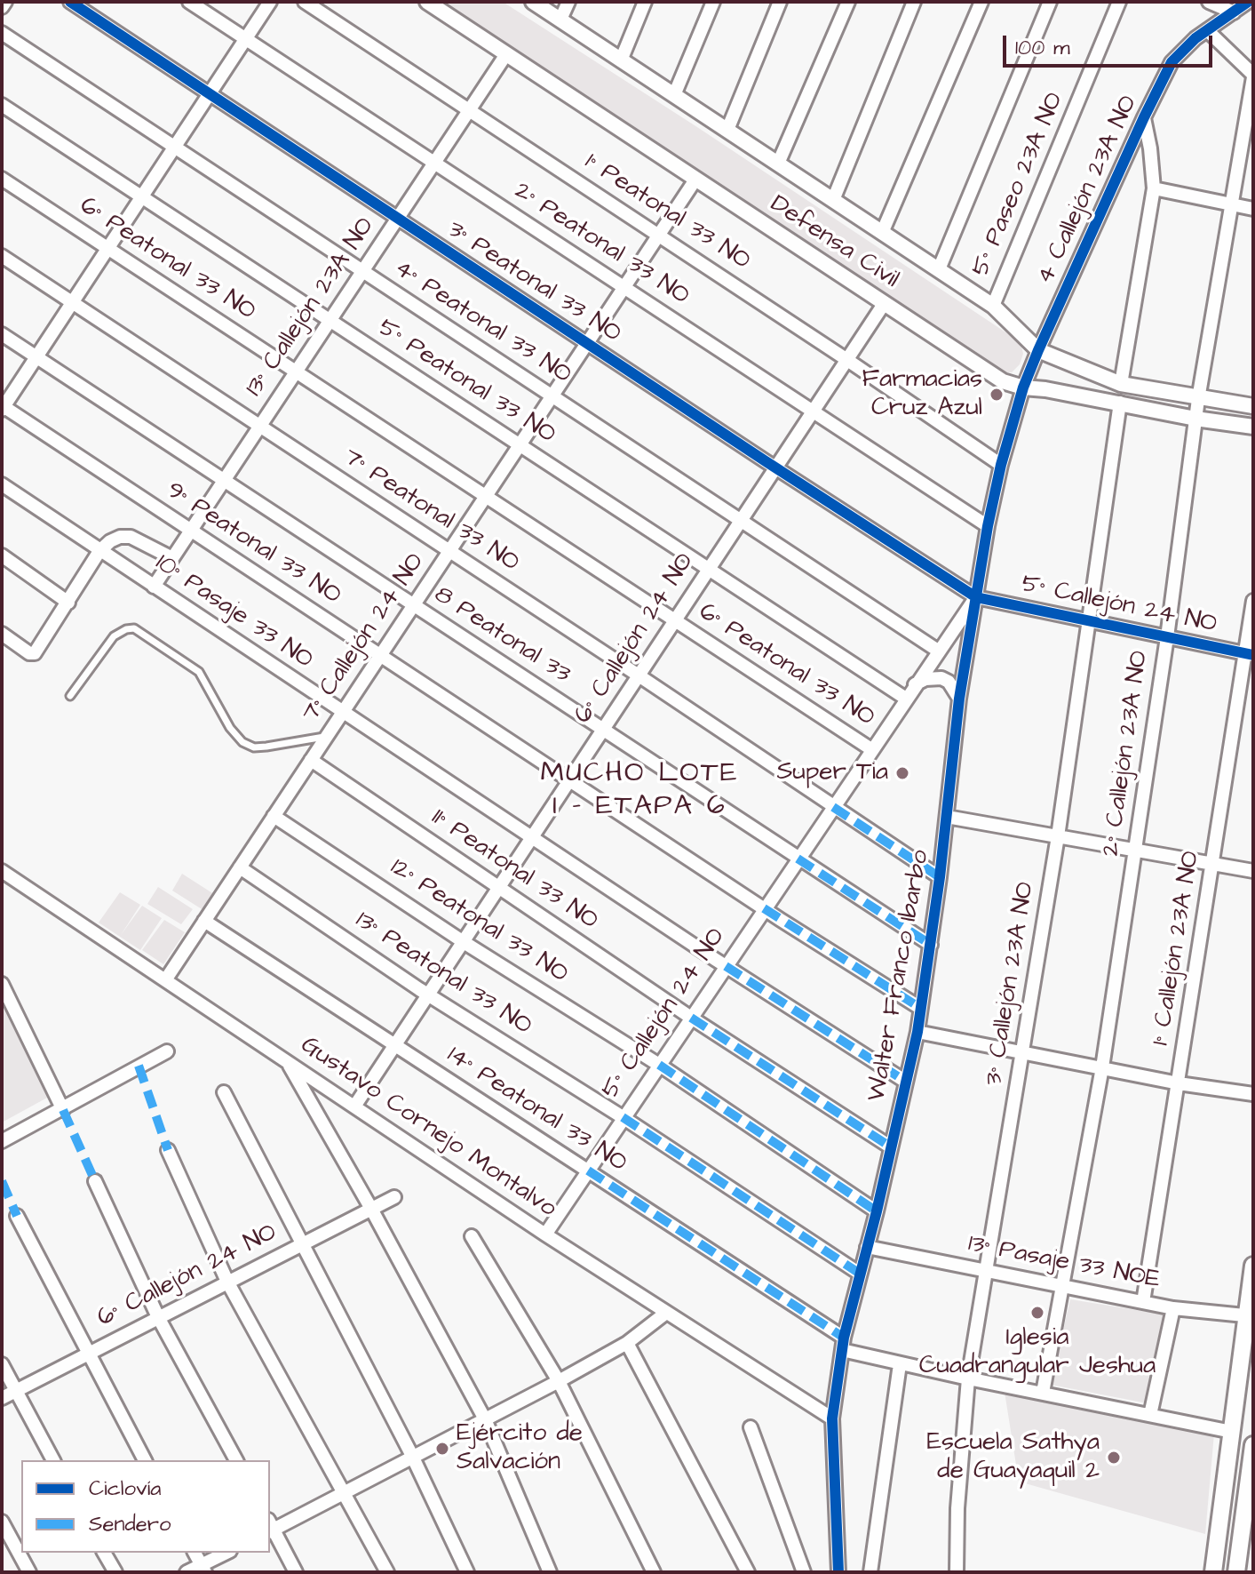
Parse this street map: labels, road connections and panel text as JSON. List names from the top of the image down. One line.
{"streets":{"street":["5° Paseo 23A NO","4 Callejón 23A NO","1° Peatonal 33 NO","Defensa Civil","2° Peatonal 33 NO","6° Peatonal 33 NO","3° Peatonal 33 NO","13° Callejón 23A NO","4° Peatonal 33 NO","5° Peatonal 33 NO","7° Peatonal 33 NO","9° Peatonal 33 NO","5° Callejón 24 NO","10° Pasaje 33 NO","8 Peatonal 33","7° Callejón 24 NO","6° Callejón 24 NO","2° Callejón 23A NO","11° Peatonal 33 NO","12° Peatonal 33 NO","1° Callejón 23A NO","13° Peatonal 33 NO","Walter Franco Ibarbo","3° Callejón 23A NO","14° Peatonal 33 NO","Gustavo Cornejo Montalvo","13° Pasaje 33 NOE"]},"crossings":[["5° Paseo 23A NO","Defensa Civil"],["4 Callejón 23A NO","Defensa Civil"],["4 Callejón 23A NO","Walter Franco Ibarbo"],["1° Peatonal 33 NO","13° Callejón 23A NO"],["1° Peatonal 33 NO","7° Callejón 24 NO"],["1° Peatonal 33 NO","6° Callejón 24 NO"],["1° Peatonal 33 NO","Walter Franco Ibarbo"],["Defensa Civil","13° Callejón 23A NO"],["Defensa Civil","7° Callejón 24 NO"],["Defensa Civil","6° Callejón 24 NO"],["Defensa Civil","2° Callejón 23A NO"],["Defensa Civil","Walter Franco Ibarbo"],["Defensa Civil","3° Callejón 23A NO"],["2° Peatonal 33 NO","13° Callejón 23A NO"],["2° Peatonal 33 NO","7° Callejón 24 NO"],["2° Peatonal 33 NO","6° Callejón 24 NO"],["2° Peatonal 33 NO","Walter Franco Ibarbo"],["6° Peatonal 33 NO","13° Callejón 23A NO"],["6° Peatonal 33 NO","5° Callejón 24 NO"],["6° Peatonal 33 NO","7° Callejón 24 NO"],["6° Peatonal 33 NO","6° Callejón 24 NO"],["3° Peatonal 33 NO","13° Callejón 23A NO"],["3° Peatonal 33 NO","5° Callejón 24 NO"],["3° Peatonal 33 NO","7° Callejón 24 NO"],["3° Peatonal 33 NO","6° Callejón 24 NO"],["3° Peatonal 33 NO","Walter Franco Ibarbo"],["13° Callejón 23A NO","4° Peatonal 33 NO"],["13° Callejón 23A NO","5° Peatonal 33 NO"],["13° Callejón 23A NO","7° Peatonal 33 NO"],["13° Callejón 23A NO","9° Peatonal 33 NO"],["13° Callejón 23A NO","10° Pasaje 33 NO"],["13° Callejón 23A NO","8 Peatonal 33"],["4° Peatonal 33 NO","5° Callejón 24 NO"],["4° Peatonal 33 NO","7° Callejón 24 NO"],["4° Peatonal 33 NO","6° Callejón 24 NO"],["5° Peatonal 33 NO","5° Callejón 24 NO"],["5° Peatonal 33 NO","7° Callejón 24 NO"],["5° Peatonal 33 NO","6° Callejón 24 NO"],["7° Peatonal 33 NO","5° Callejón 24 NO"],["7° Peatonal 33 NO","7° Callejón 24 NO"],["7° Peatonal 33 NO","6° Callejón 24 NO"],["7° Peatonal 33 NO","Walter Franco Ibarbo"],["9° Peatonal 33 NO","5° Callejón 24 NO"],["9° Peatonal 33 NO","7° Callejón 24 NO"],["9° Peatonal 33 NO","6° Callejón 24 NO"],["9° Peatonal 33 NO","Walter Franco Ibarbo"],["5° Callejón 24 NO","10° Pasaje 33 NO"],["5° Callejón 24 NO","8 Peatonal 33"],["5° Callejón 24 NO","2° Callejón 23A NO"],["5° Callejón 24 NO","11° Peatonal 33 NO"],["5° Callejón 24 NO","12° Peatonal 33 NO"],["5° Callejón 24 NO","1° Callejón 23A NO"],["5° Callejón 24 NO","13° Peatonal 33 NO"],["5° Callejón 24 NO","Walter Franco Ibarbo"],["5° Callejón 24 NO","3° Callejón 23A NO"],["5° Callejón 24 NO","14° Peatonal 33 NO"],["5° Callejón 24 NO","Gustavo Cornejo Montalvo"],["10° Pasaje 33 NO","7° Callejón 24 NO"],["10° Pasaje 33 NO","6° Callejón 24 NO"],["10° Pasaje 33 NO","Walter Franco Ibarbo"],["8 Peatonal 33","7° Callejón 24 NO"],["8 Peatonal 33","6° Callejón 24 NO"],["8 Peatonal 33","Walter Franco Ibarbo"],["7° Callejón 24 NO","11° Peatonal 33 NO"],["7° Callejón 24 NO","12° Peatonal 33 NO"],["7° Callejón 24 NO","13° Peatonal 33 NO"],["7° Callejón 24 NO","14° Peatonal 33 NO"],["7° Callejón 24 NO","Gustavo Cornejo Montalvo"],["6° Callejón 24 NO","11° Peatonal 33 NO"],["6° Callejón 24 NO","12° Peatonal 33 NO"],["6° Callejón 24 NO","13° Peatonal 33 NO"],["6° Callejón 24 NO","14° Peatonal 33 NO"],["6° Callejón 24 NO","Gustavo Cornejo Montalvo"],["2° Callejón 23A NO","14° Peatonal 33 NO"],["2° Callejón 23A NO","13° Pasaje 33 NOE"],["11° Peatonal 33 NO","Walter Franco Ibarbo"],["12° Peatonal 33 NO","Walter Franco Ibarbo"],["1° Callejón 23A NO","13° Pasaje 33 NOE"],["13° Peatonal 33 NO","Walter Franco Ibarbo"],["Walter Franco Ibarbo","14° Peatonal 33 NO"],["Walter Franco Ibarbo","Gustavo Cornejo Montalvo"],["Walter Franco Ibarbo","13° Pasaje 33 NOE"],["3° Callejón 23A NO","14° Peatonal 33 NO"],["3° Callejón 23A NO","13° Pasaje 33 NOE"]],"districts":["MUCHO LOTE I - ETAPA 6"],"places":["Farmacias Cruz Azul","Super Tia","Iglesia Cuadrangular Jeshua","Ejército de Salvación","Escuela Sathya de Guayaquil 2"],"legend":["Ciclovía","Sendero"],"scale_bar":"100 m"}
